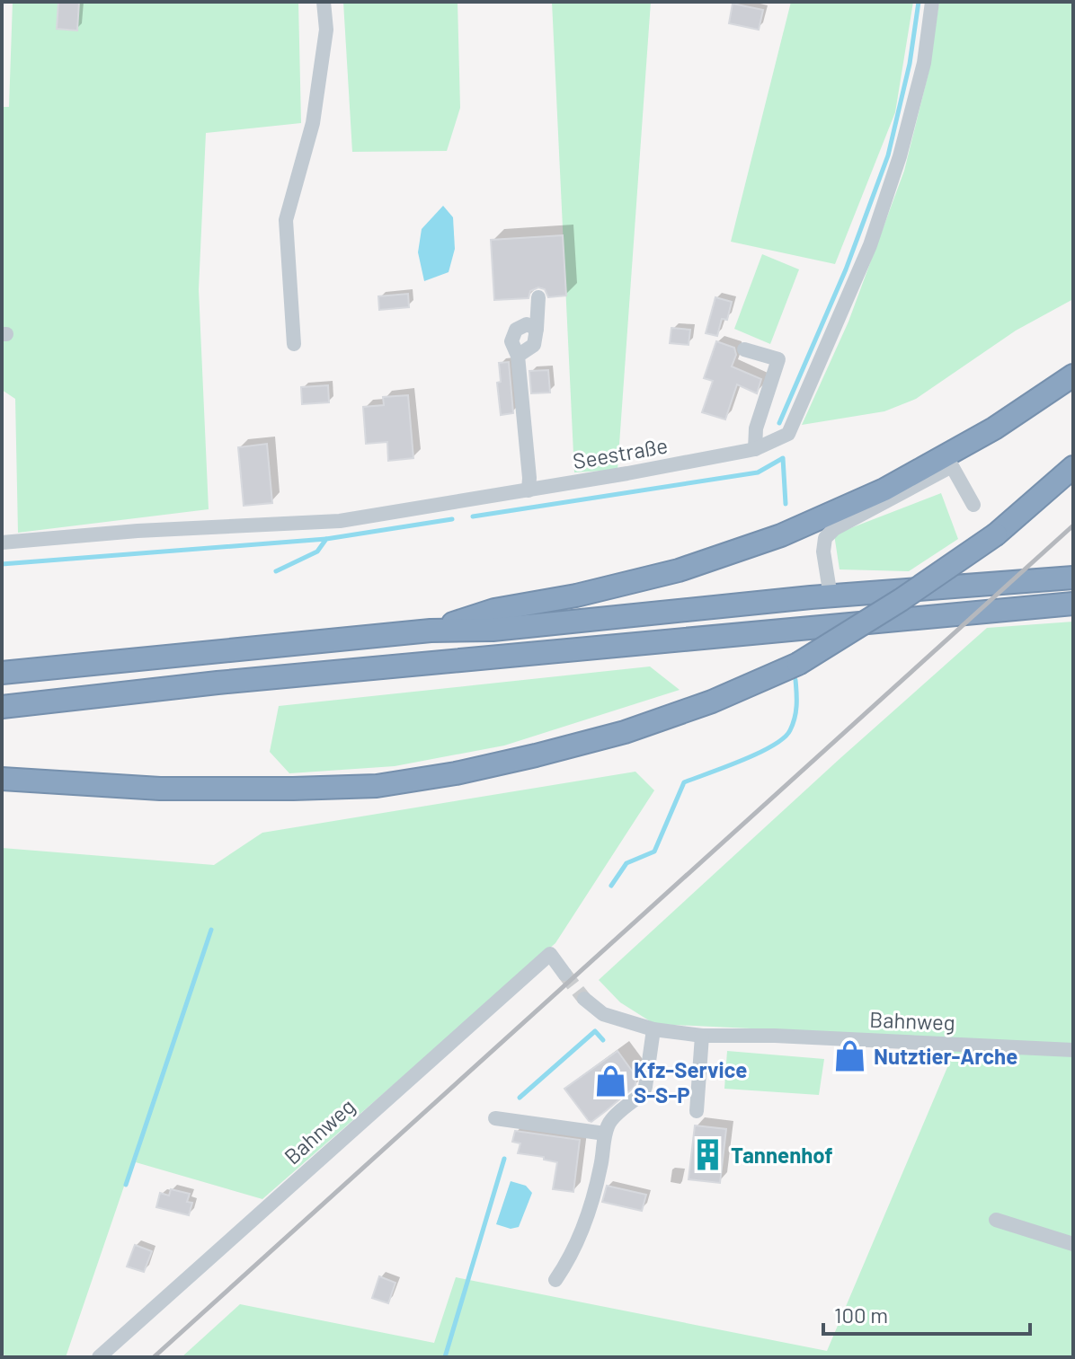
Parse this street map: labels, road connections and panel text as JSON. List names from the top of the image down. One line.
{"streets":{"street":["Seestraße","Bahnweg"]},"places":{"shop":["Nutztier-Arche","Kfz-Service S-S-P"],"building":["Tannenhof"]},"scale_bar":"100 m"}
